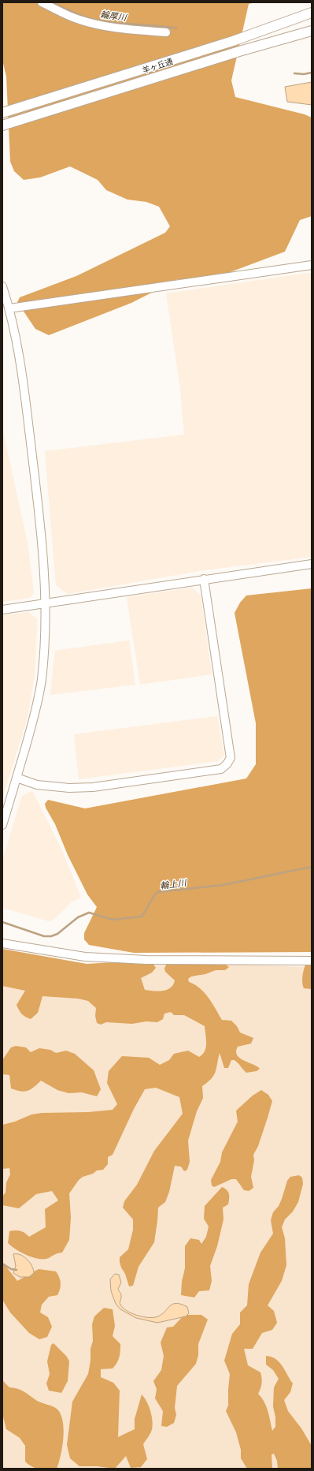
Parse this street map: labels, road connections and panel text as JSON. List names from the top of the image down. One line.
{"streets":{"main road":["羊ヶ丘通"]},"water":["輪厚川","輪上川"]}
